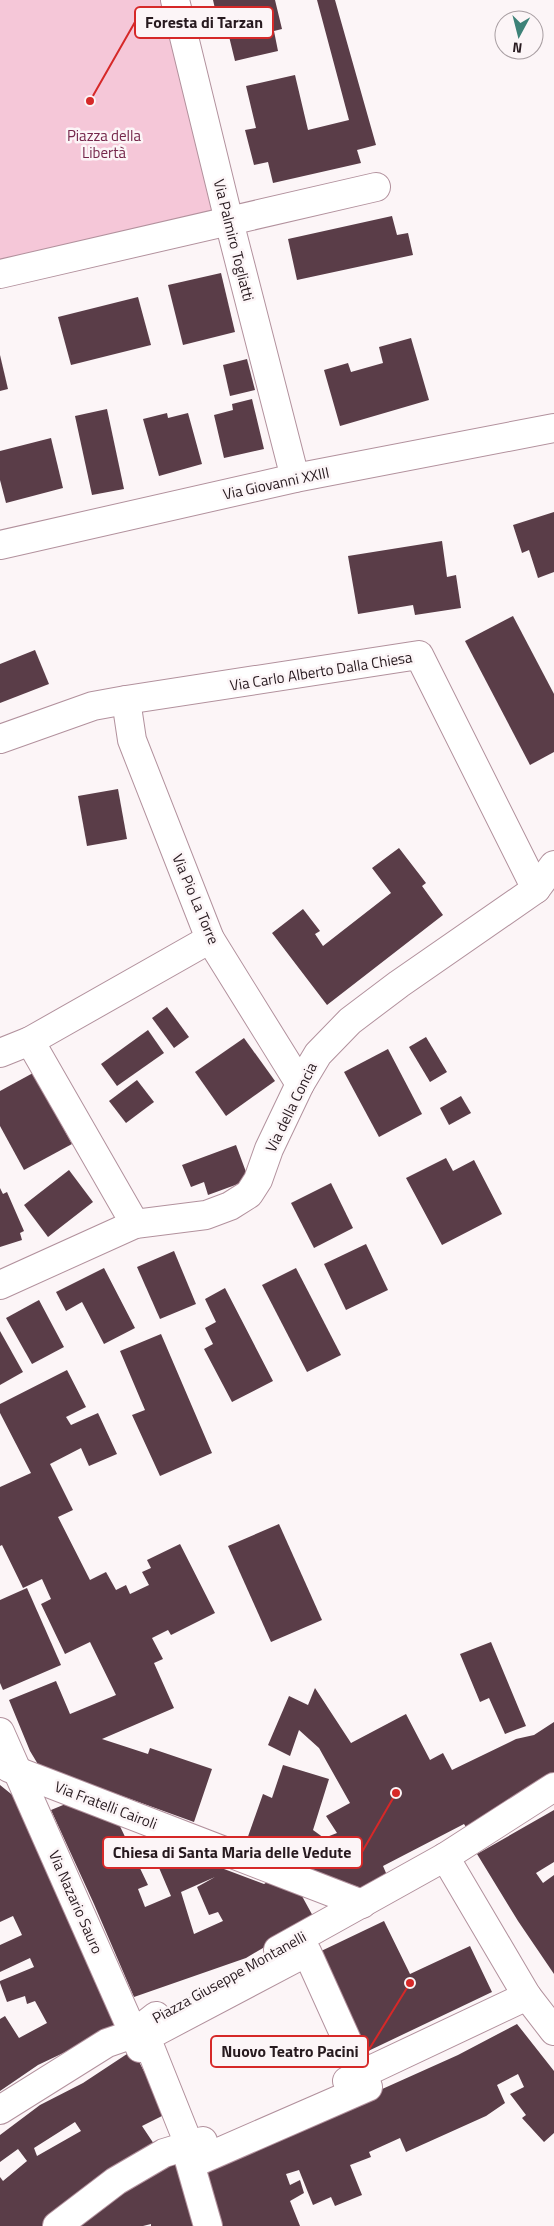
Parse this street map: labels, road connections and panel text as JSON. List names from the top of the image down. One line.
{"streets":{"street":["Via Palmiro Togliatti","Via Giovanni XXIII","Via Carlo Alberto Dalla Chiesa","Via Pio La Torre","Via della Concia","Via Fratelli Cairoli","Via Nazario Sauro","Piazza Giuseppe Montanelli"]},"crossings":[["Via Palmiro Togliatti","Via Giovanni XXIII"],["Via Carlo Alberto Dalla Chiesa","Via Pio La Torre"],["Via Carlo Alberto Dalla Chiesa","Via della Concia"],["Via Pio La Torre","Via della Concia"],["Via Fratelli Cairoli","Via Nazario Sauro"],["Via Fratelli Cairoli","Piazza Giuseppe Montanelli"],["Via Nazario Sauro","Piazza Giuseppe Montanelli"]],"parks":["Piazza della Libertà"],"places":["Foresta di Tarzan","Chiesa di Santa Maria delle Vedute","Nuovo Teatro Pacini"],"north":"bottom"}
